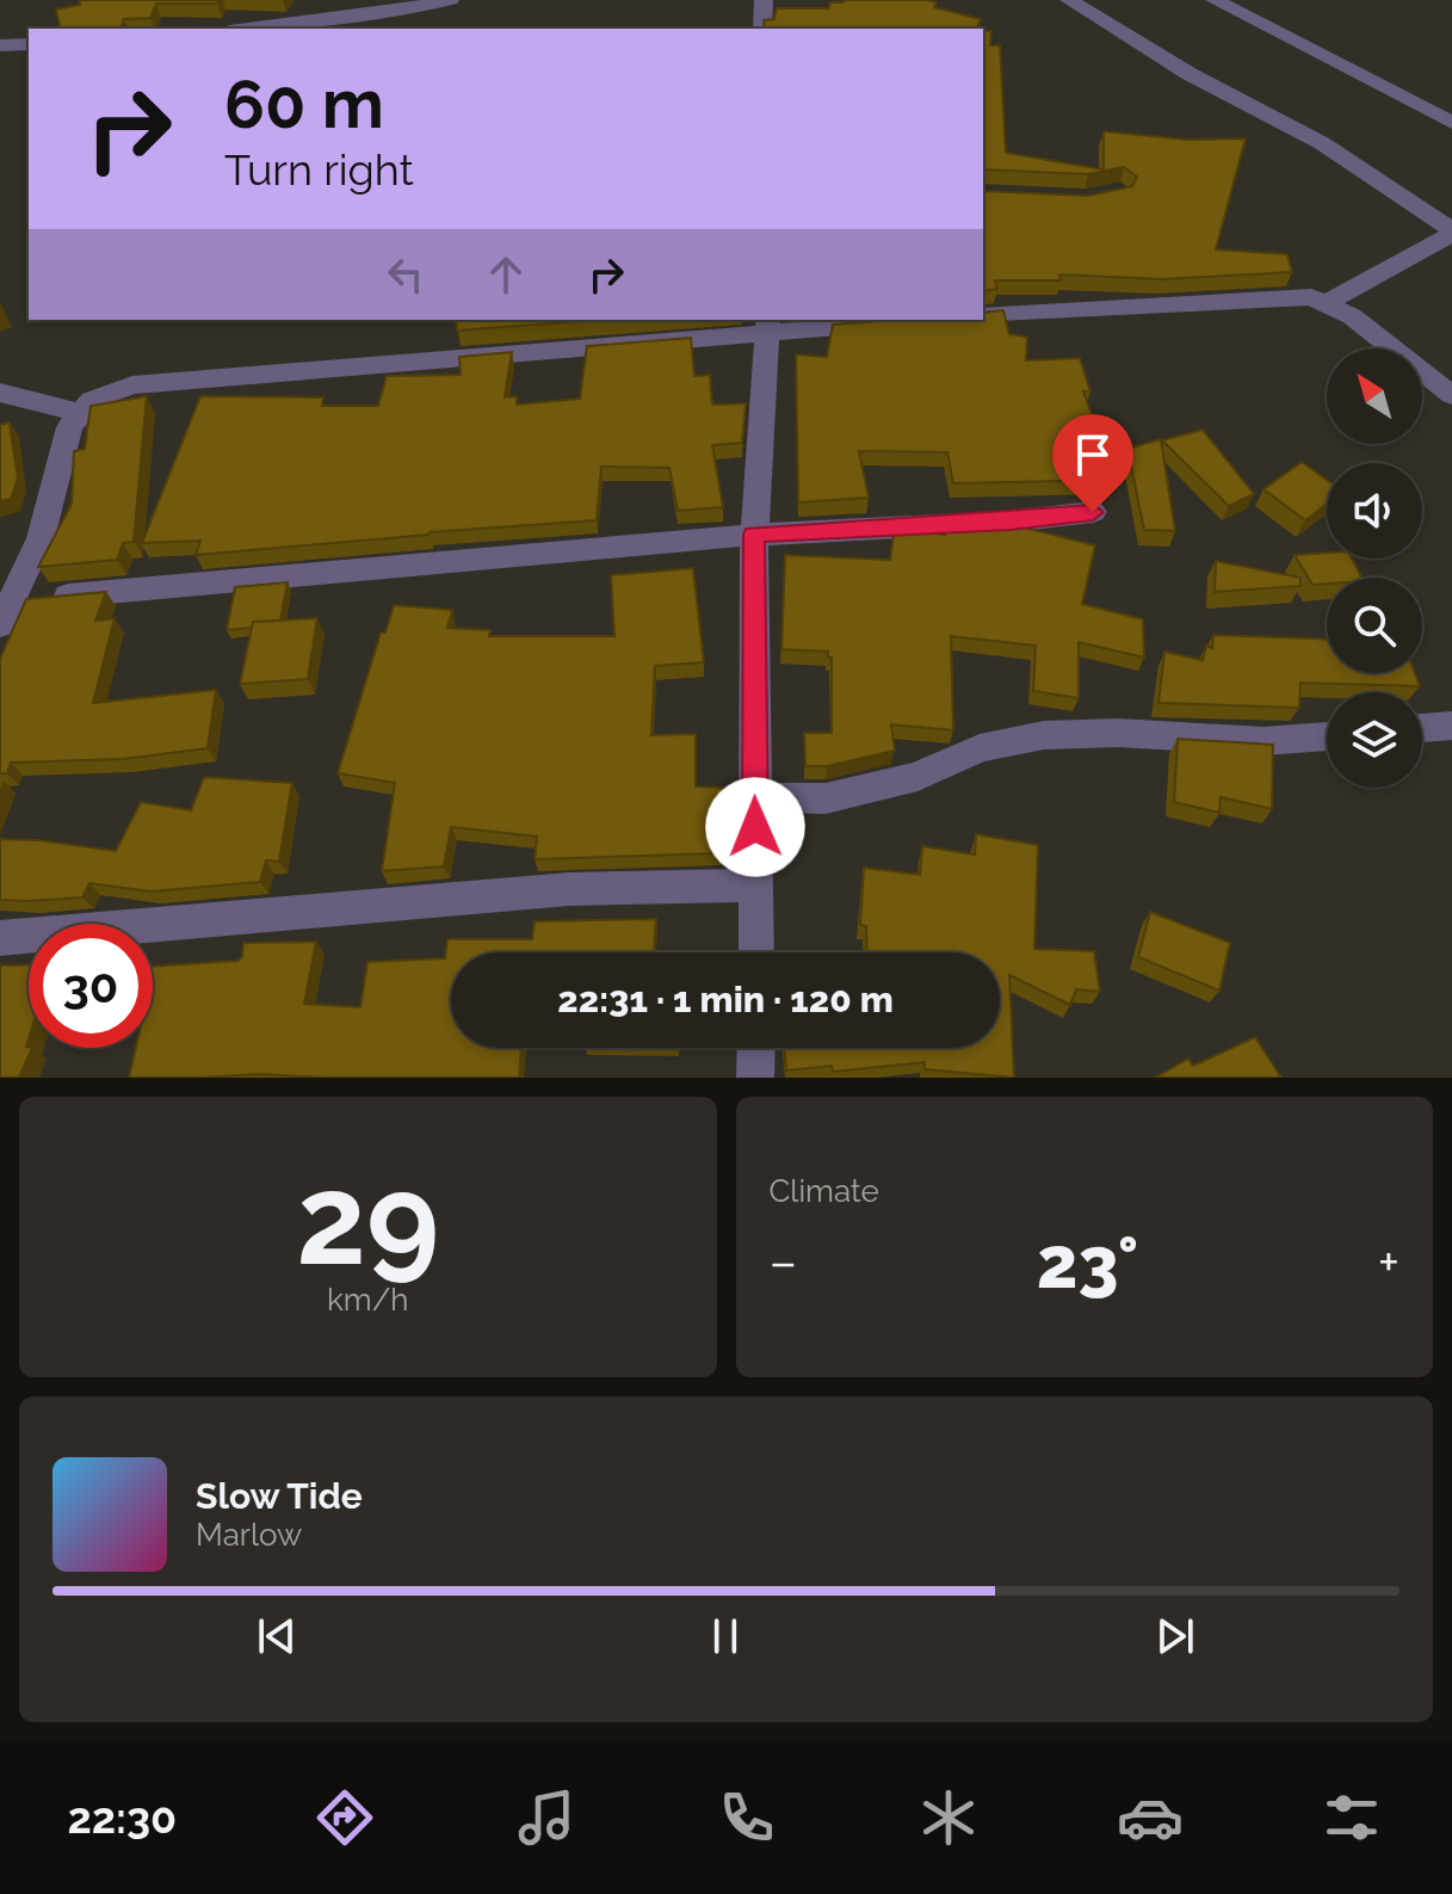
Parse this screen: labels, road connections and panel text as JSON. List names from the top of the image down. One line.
{"north":"top left","page":{"turn":["60 m","Turn right"],"limit":"30","trip":"22:31 · 1 min · 120 m","tile":[["29","km/h"],"Climate"],"heat":["−","23°","+"],"song":["Slow Tide","Marlow"],"tabs":"22:30"}}
